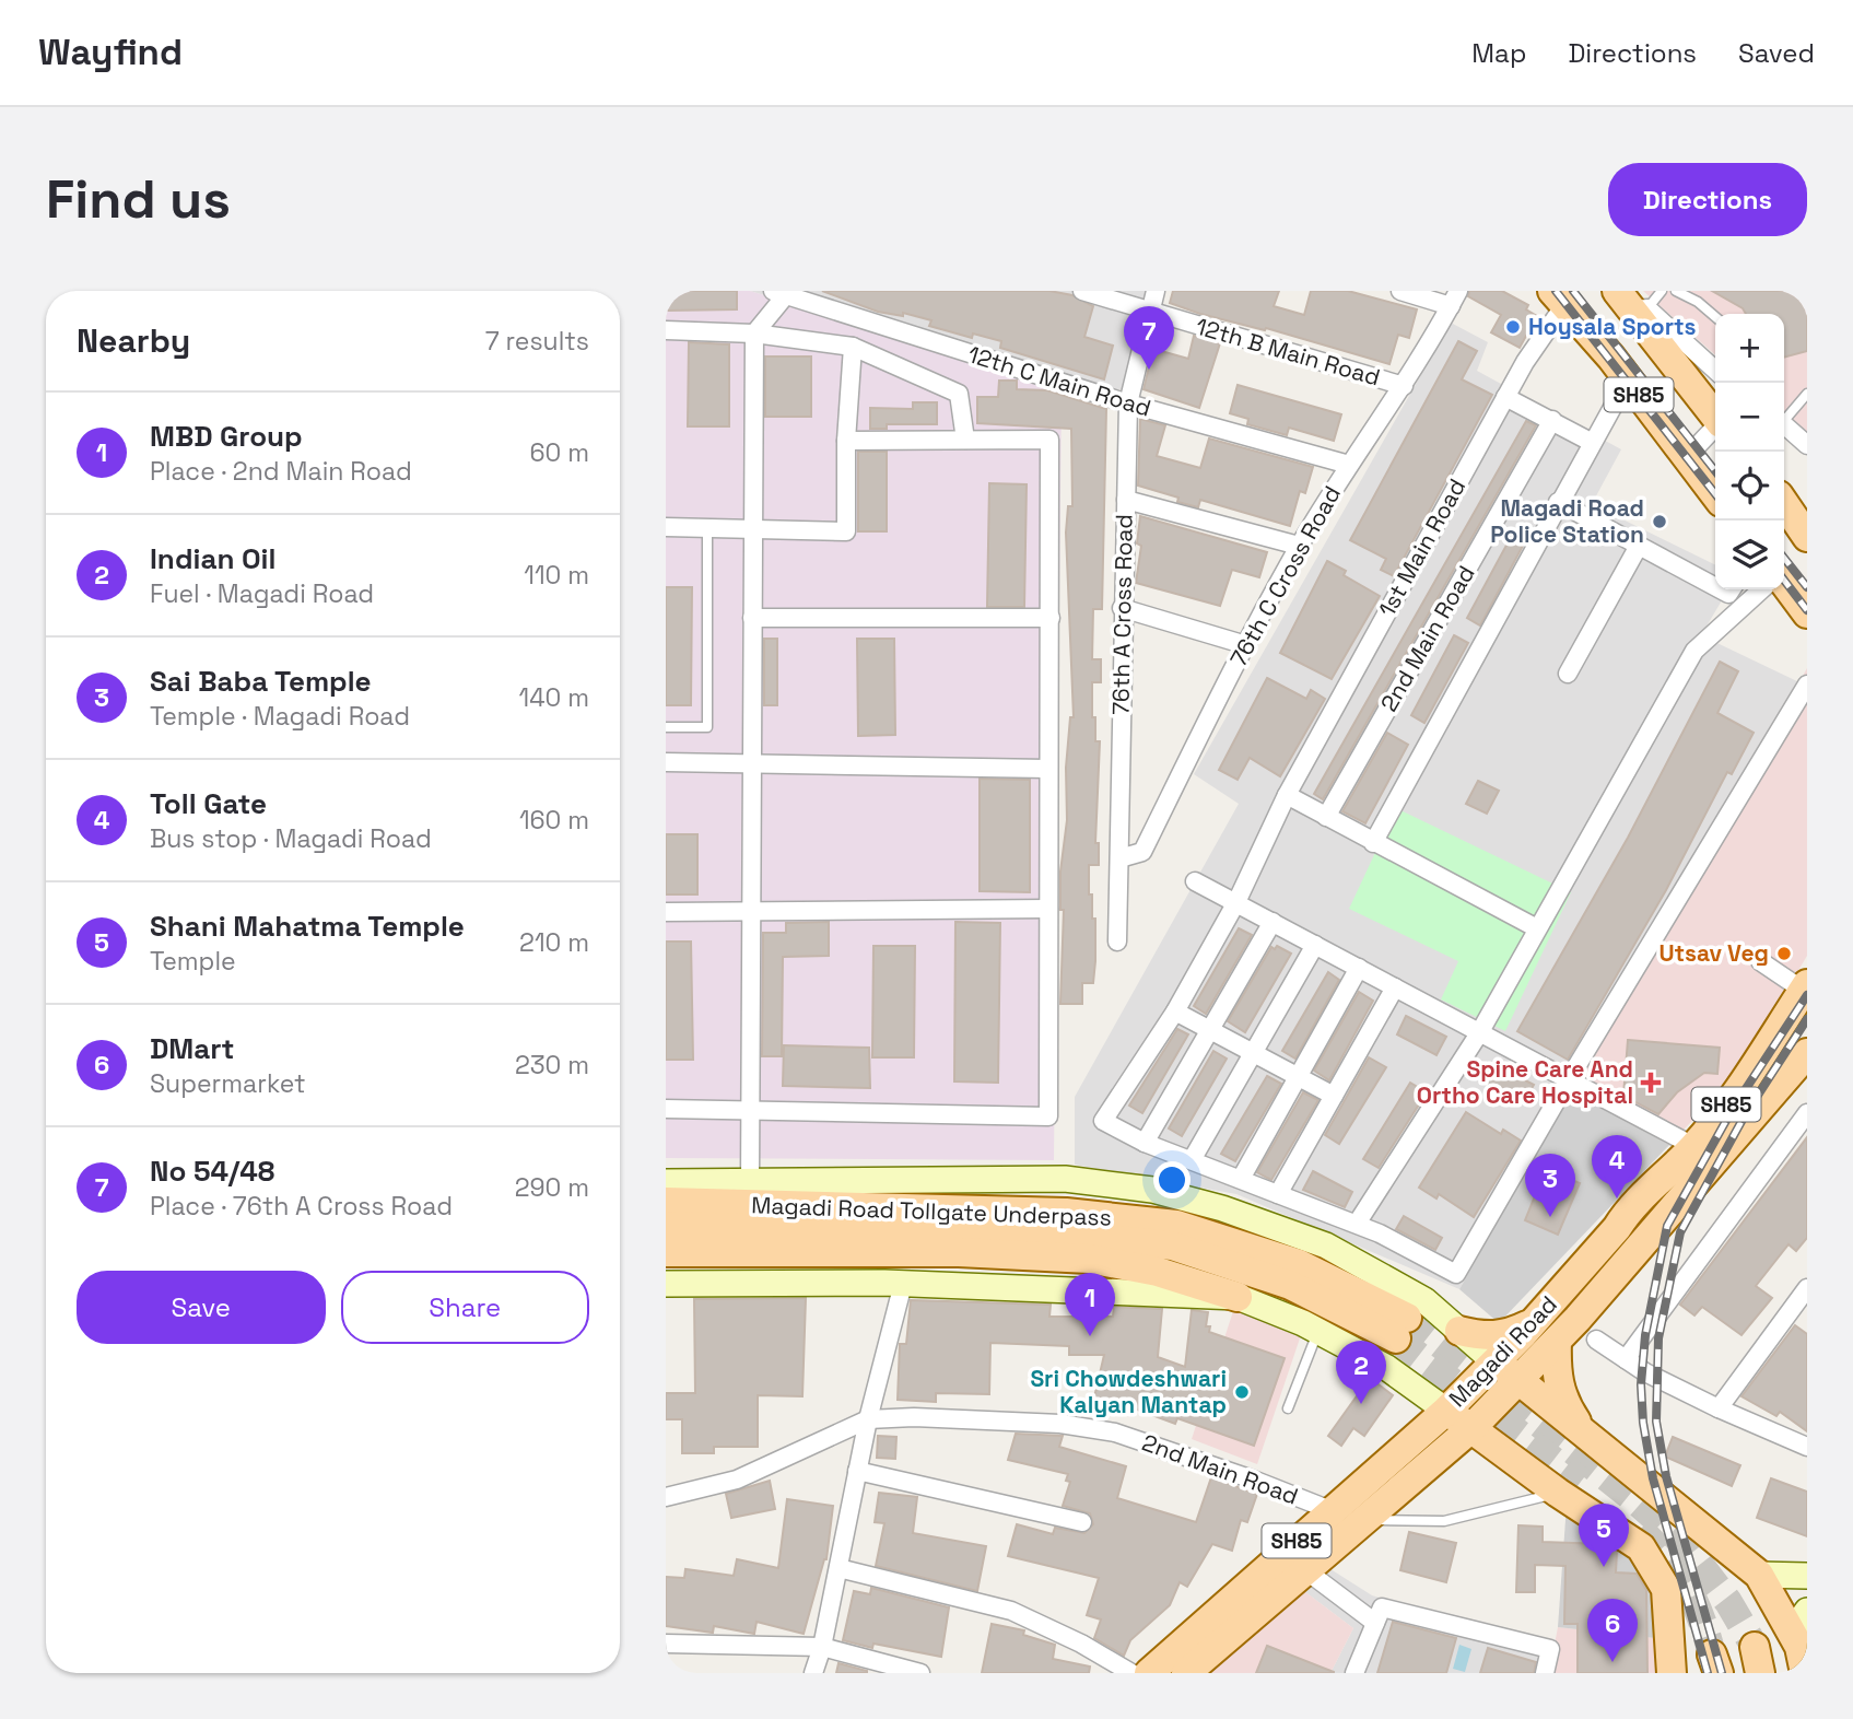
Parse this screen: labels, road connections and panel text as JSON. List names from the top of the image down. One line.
{"streets":{"main road":["SH85","Magadi Road Tollgate Underpass","Magadi Road"],"street":["12th B Main Road","12th C Main Road","1st Main Road","76th C Cross Road","76th A Cross Road","2nd Main Road"]},"crossings":[["12th B Main Road","76th C Cross Road"],["12th B Main Road","76th A Cross Road"],["12th C Main Road","76th C Cross Road"],["12th C Main Road","76th A Cross Road"],["SH85","1st Main Road"],["76th C Cross Road","76th A Cross Road"],["2nd Main Road","Magadi Road"]],"places":{"other":["Hoysala Sports","Magadi Road Police Station","Utsav Veg","Sri Chowdeshwari Kalyan Mantap"],"health":["Spine Care And Ortho Care Hospital"]},"page":{"header":"Wayfind","nav":["Map","Directions","Saved"],"buttons":["Directions",["Save","Share"]],"title":"Find us","heading":["Nearby","7 results"],"pins":["7","4","3","1","2","5","6"],"map_buttons":["+","−"],"list":[{"mark":"1","name":"MBD Group","note":"Place · 2nd Main Road","value":"60 m"},{"mark":"2","name":"Indian Oil","note":"Fuel · Magadi Road","value":"110 m"},{"mark":"3","name":"Sai Baba Temple","note":"Temple · Magadi Road","value":"140 m"},{"mark":"4","name":"Toll Gate","note":"Bus stop · Magadi Road","value":"160 m"},{"mark":"5","name":"Shani Mahatma Temple","note":"Temple","value":"210 m"},{"mark":"6","name":"DMart","note":"Supermarket","value":"230 m"},{"mark":"7","name":"No 54/48","note":"Place · 76th A Cross Road","value":"290 m"}]}}
